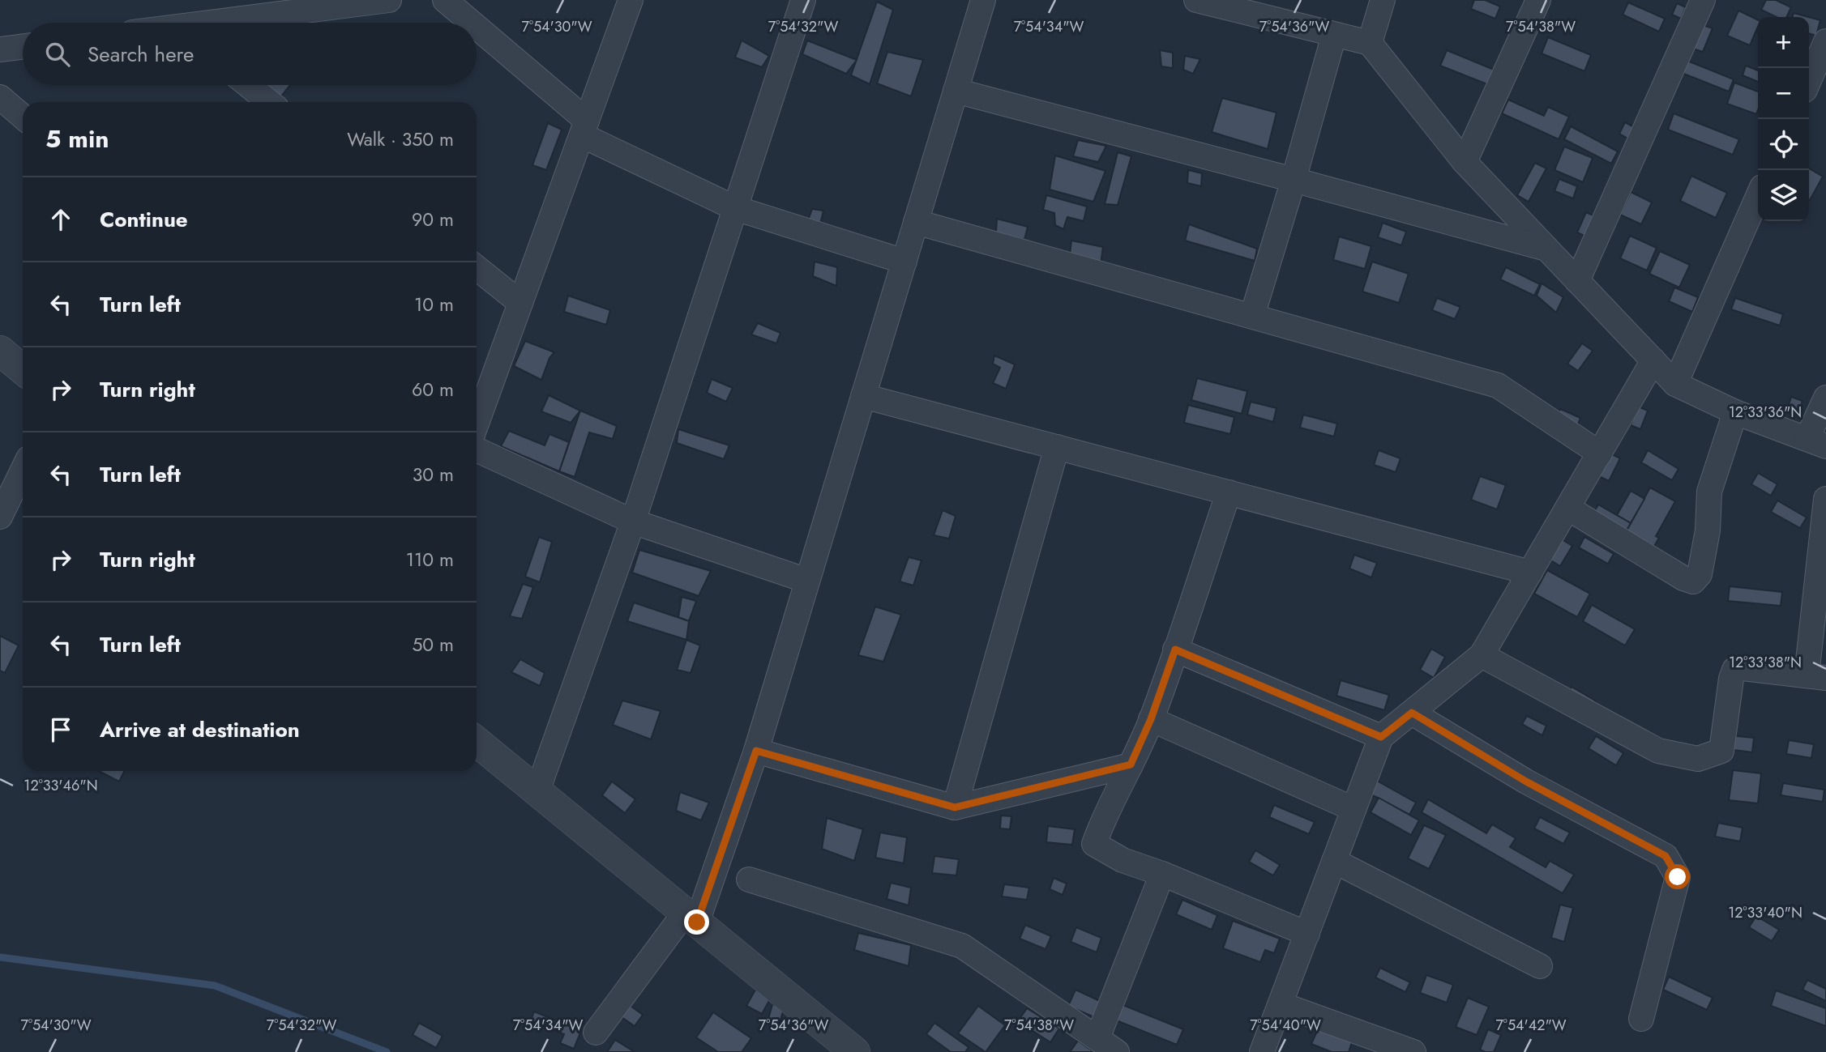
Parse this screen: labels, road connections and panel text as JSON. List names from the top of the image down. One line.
{"page":{"map_buttons":["+","−"],"search":"Search here","heading":["5 min","Walk · 350 m"],"list":[["Continue","90 m"],["Turn left","10 m"],["Turn right","60 m"],["Turn left","30 m"],["Turn right","110 m"],["Turn left","50 m"],"Arrive at destination"]},"coordinates":["7°54'30\"W","7°54'32\"W","7°54'34\"W","7°54'36\"W","7°54'38\"W","12°33'36\"N","12°33'38\"N","12°33'46\"N","12°33'40\"N","7°54'40\"W","7°54'42\"W"]}
